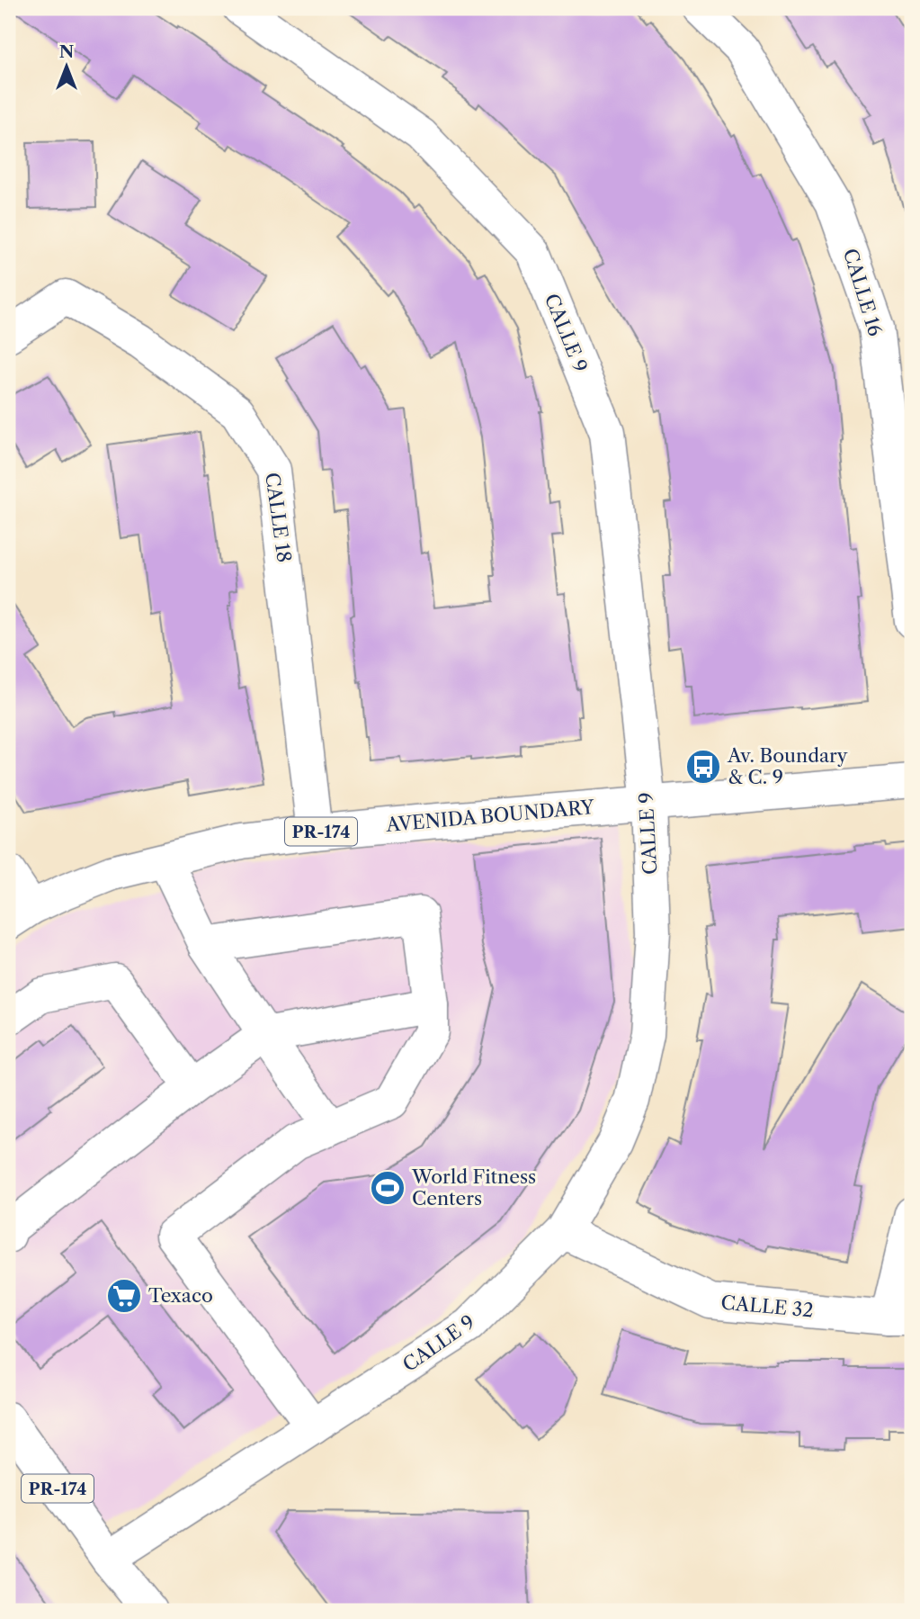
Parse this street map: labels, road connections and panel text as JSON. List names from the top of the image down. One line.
{"streets":{"main road":["CALLE 16","CALLE 9","CALLE 18","AVENIDA BOUNDARY","PR-174","CALLE 32"]},"crossings":[["CALLE 9","AVENIDA BOUNDARY"],["CALLE 9","PR-174"],["CALLE 9","CALLE 32"],["CALLE 18","AVENIDA BOUNDARY"]],"places":{"bus stop":["Av. Boundary & C. 9"],"sports":["World Fitness Centers"],"supermarket":["Texaco"]},"north":"top"}
